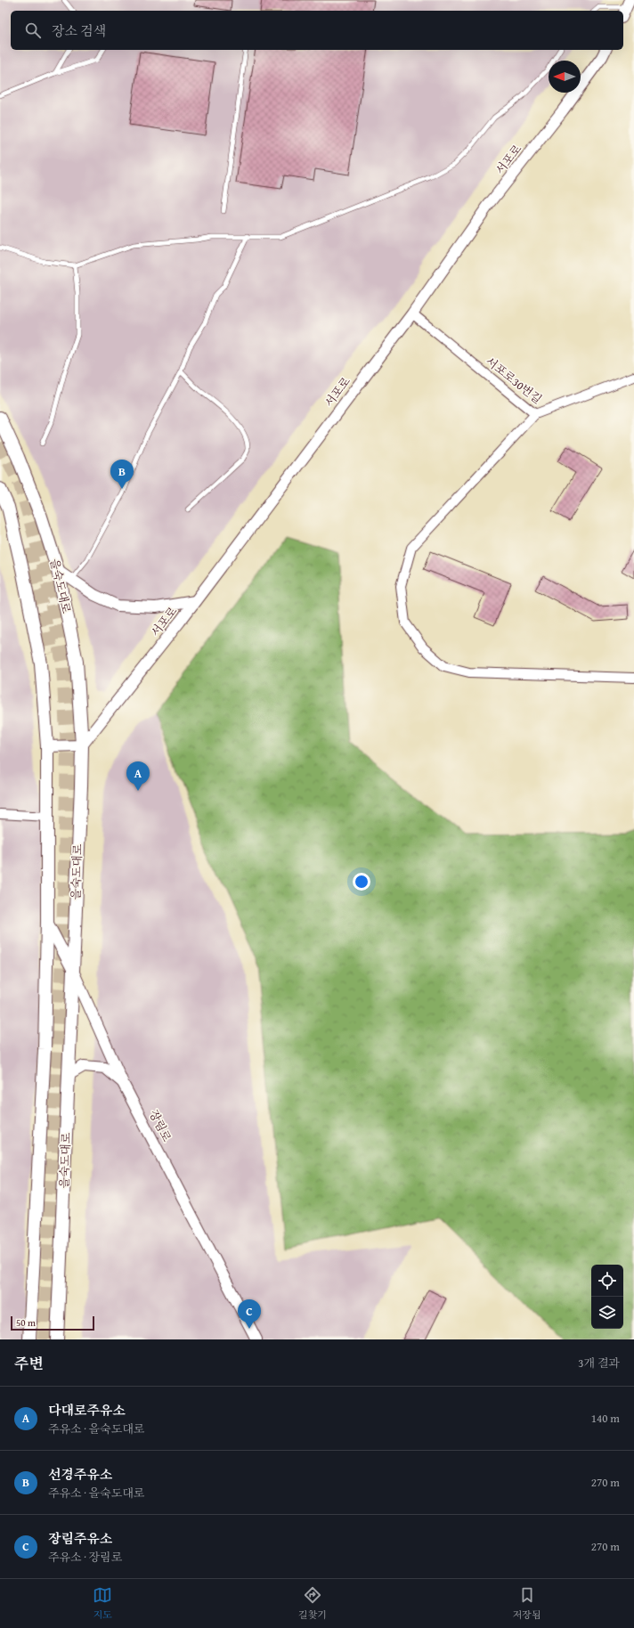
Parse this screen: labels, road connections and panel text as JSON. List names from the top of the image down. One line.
{"streets":{"main road":["을숙도대로"],"street":["서포로","서포로30번길","장림로"]},"crossings":[["서포로","서포로30번길"],["서포로","을숙도대로"],["을숙도대로","장림로"]],"scale_bar":"50 m","north":"left","page":{"search":"장소 검색","pins":["B","A","C"],"scale":"50 m","heading":["주변","3개 결과"],"list":[{"mark":"A","name":"다대로주유소","note":"주유소 · 을숙도대로","value":"140 m"},{"mark":"B","name":"선경주유소","note":"주유소 · 을숙도대로","value":"270 m"},{"mark":"C","name":"장림주유소","note":"주유소 · 장림로","value":"270 m"}],"nav":["지도","길찾기","저장됨"]}}
